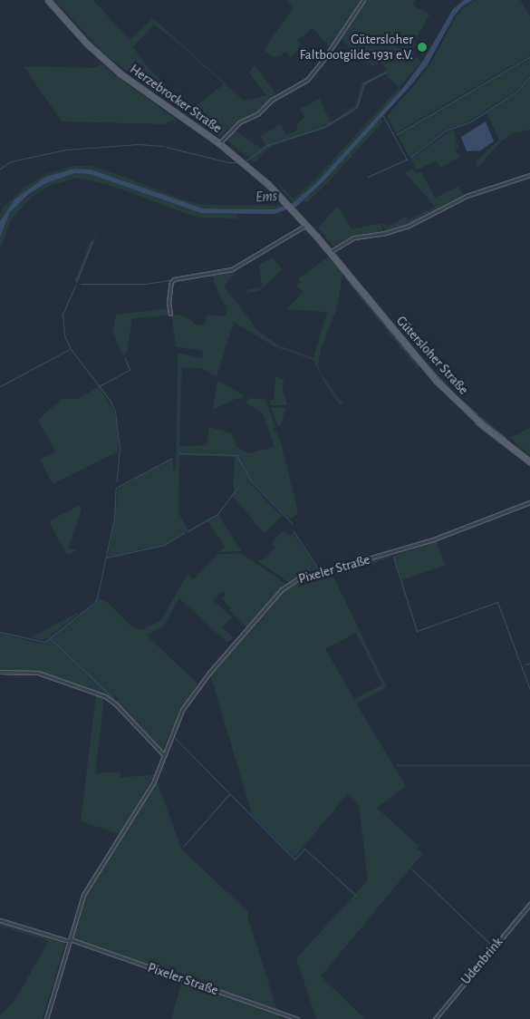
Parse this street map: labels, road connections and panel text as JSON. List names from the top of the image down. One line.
{"streets":{"main road":["Herzebrocker Straße","Gütersloher Straße"],"street":["Pixeler Straße","Udenbrink"]},"crossings":[["Herzebrocker Straße","Gütersloher Straße"]],"water":["Ems"],"places":["Gütersloher Faltbootgilde 1931 e.V."]}
